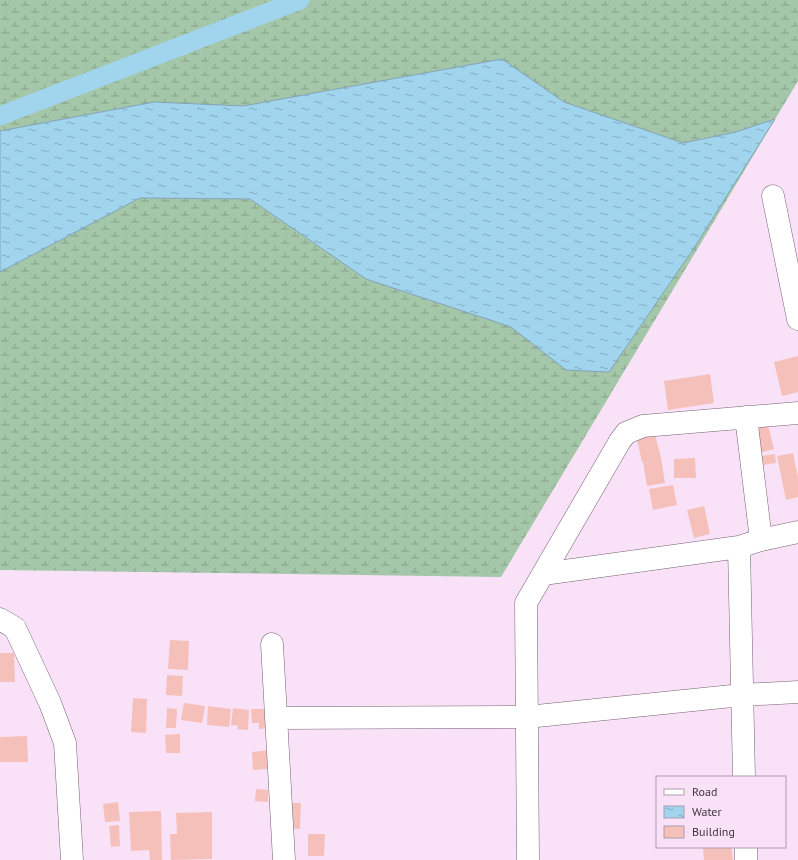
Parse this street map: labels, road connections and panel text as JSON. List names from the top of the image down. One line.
{"legend":["Road","Water","Building"]}
